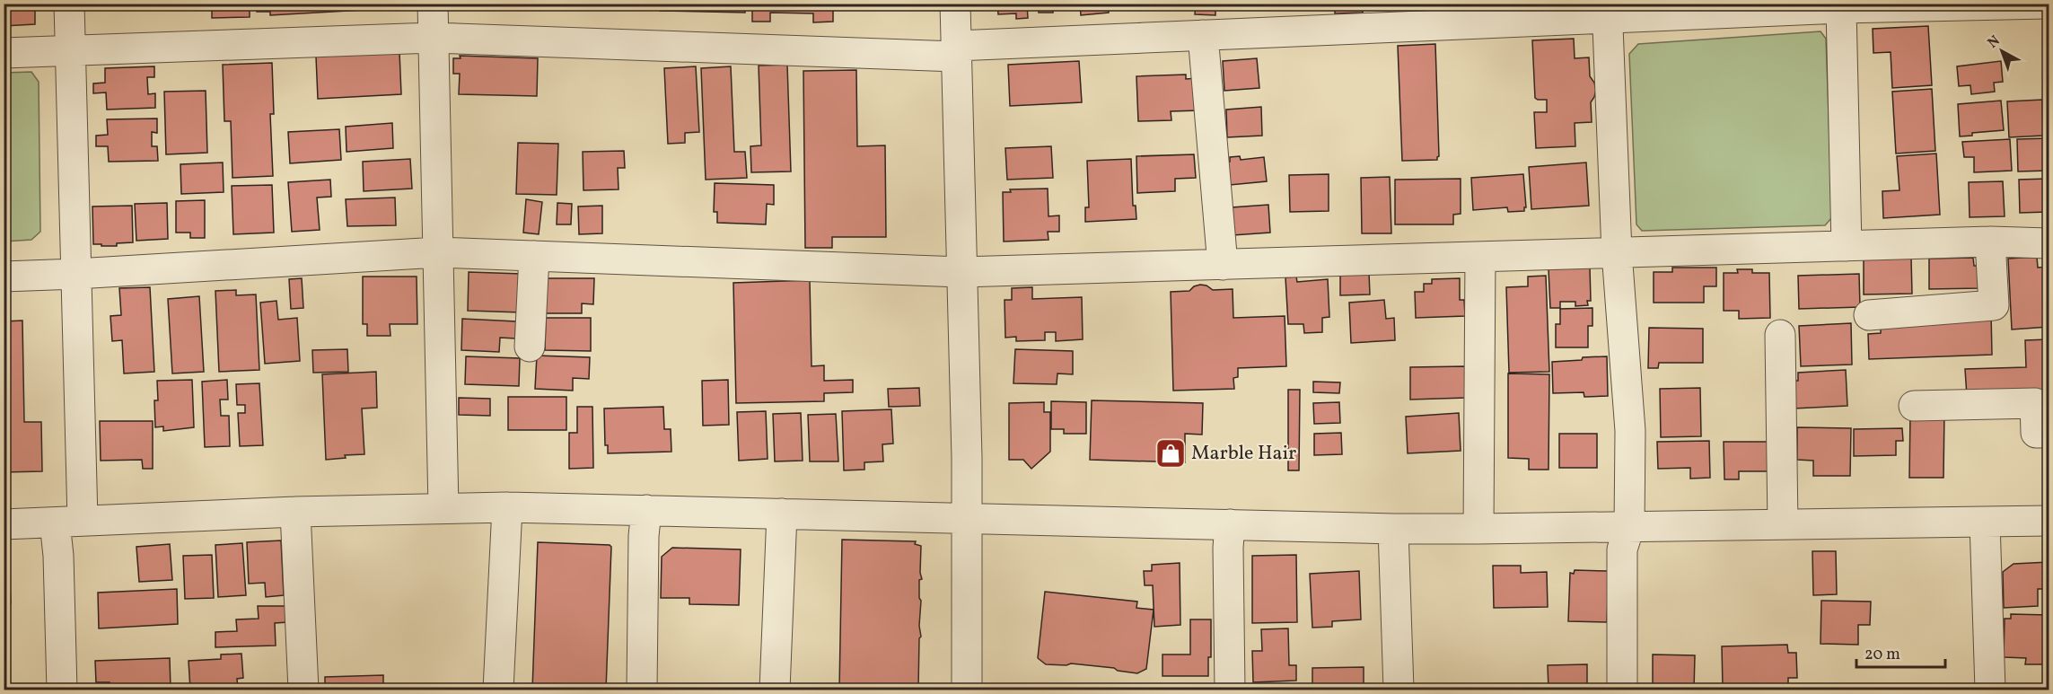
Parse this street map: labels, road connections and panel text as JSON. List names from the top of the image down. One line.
{"places":{"shop":["Marble Hair"]},"scale_bar":"20 m","north":"top left"}
